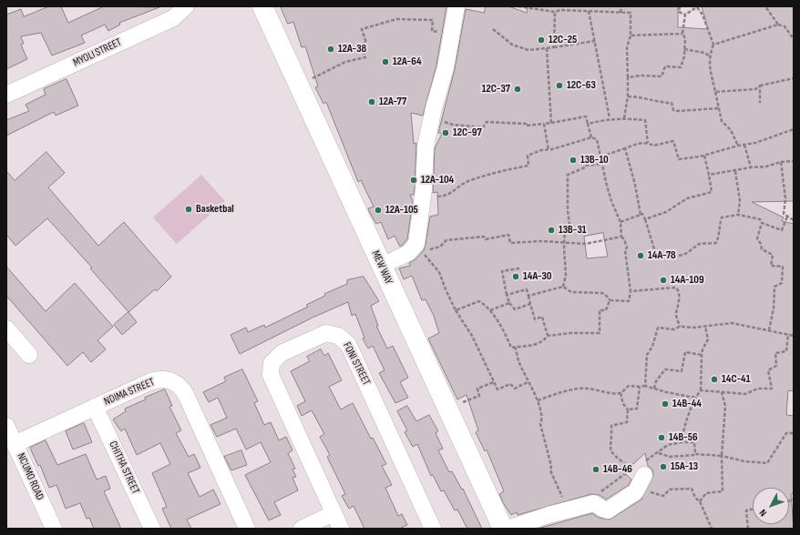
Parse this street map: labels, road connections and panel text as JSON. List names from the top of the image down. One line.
{"streets":{"main road":["MEW WAY"],"street":["MYOLI STREET","FONI STREET","NDIMA STREET","CHITHA STREET","NCUMO ROAD"]},"crossings":[["NDIMA STREET","CHITHA STREET"],["NDIMA STREET","NCUMO ROAD"]],"places":["12C-25","12A-38","12A-64","12C-63","12C-37","12A-77","12C-97","13B-10","12A-104","Basketbal","12A-105","13B-31","14A-78","14A-30","14A-109","14C-41","14B-44","14B-56","15A-13","14B-46"],"north":"bottom left"}
